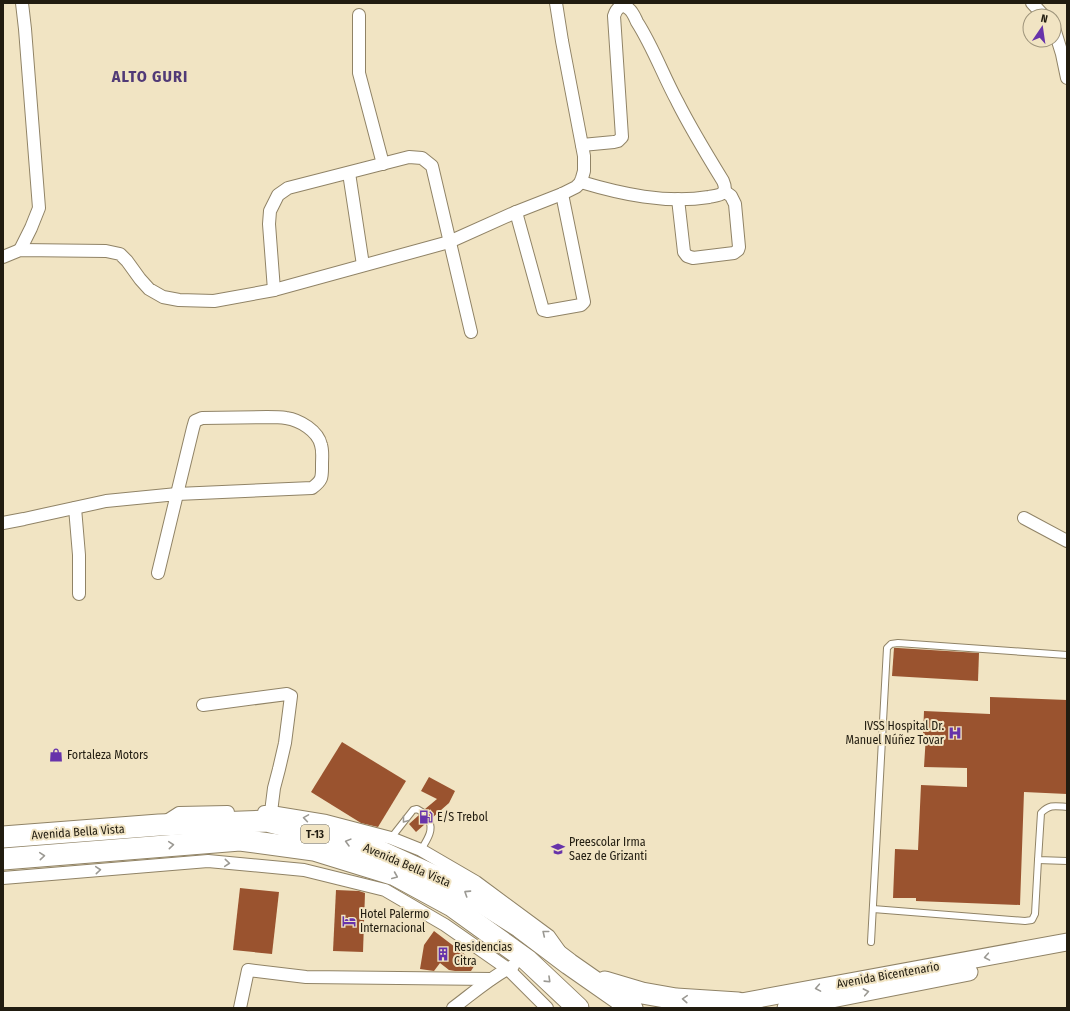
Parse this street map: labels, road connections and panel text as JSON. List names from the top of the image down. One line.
{"streets":{"highway":["Avenida Bella Vista","T-13"],"street":["Avenida Bicentenario"]},"crossings":[["Avenida Bella Vista","T-13"],["T-13","Avenida Bicentenario"]],"districts":["ALTO GURI"],"places":{"hospital":["IVSS Hospital Dr. Manuel Núñez Tovar"],"shop":["Fortaleza Motors"],"fuel station":["E/S Trebol"],"school or university":["Preescolar Irma Saez de Grizanti"],"hotel":["Hotel Palermo Internacional"],"building":["Residencias Citra"]},"north":"top"}
